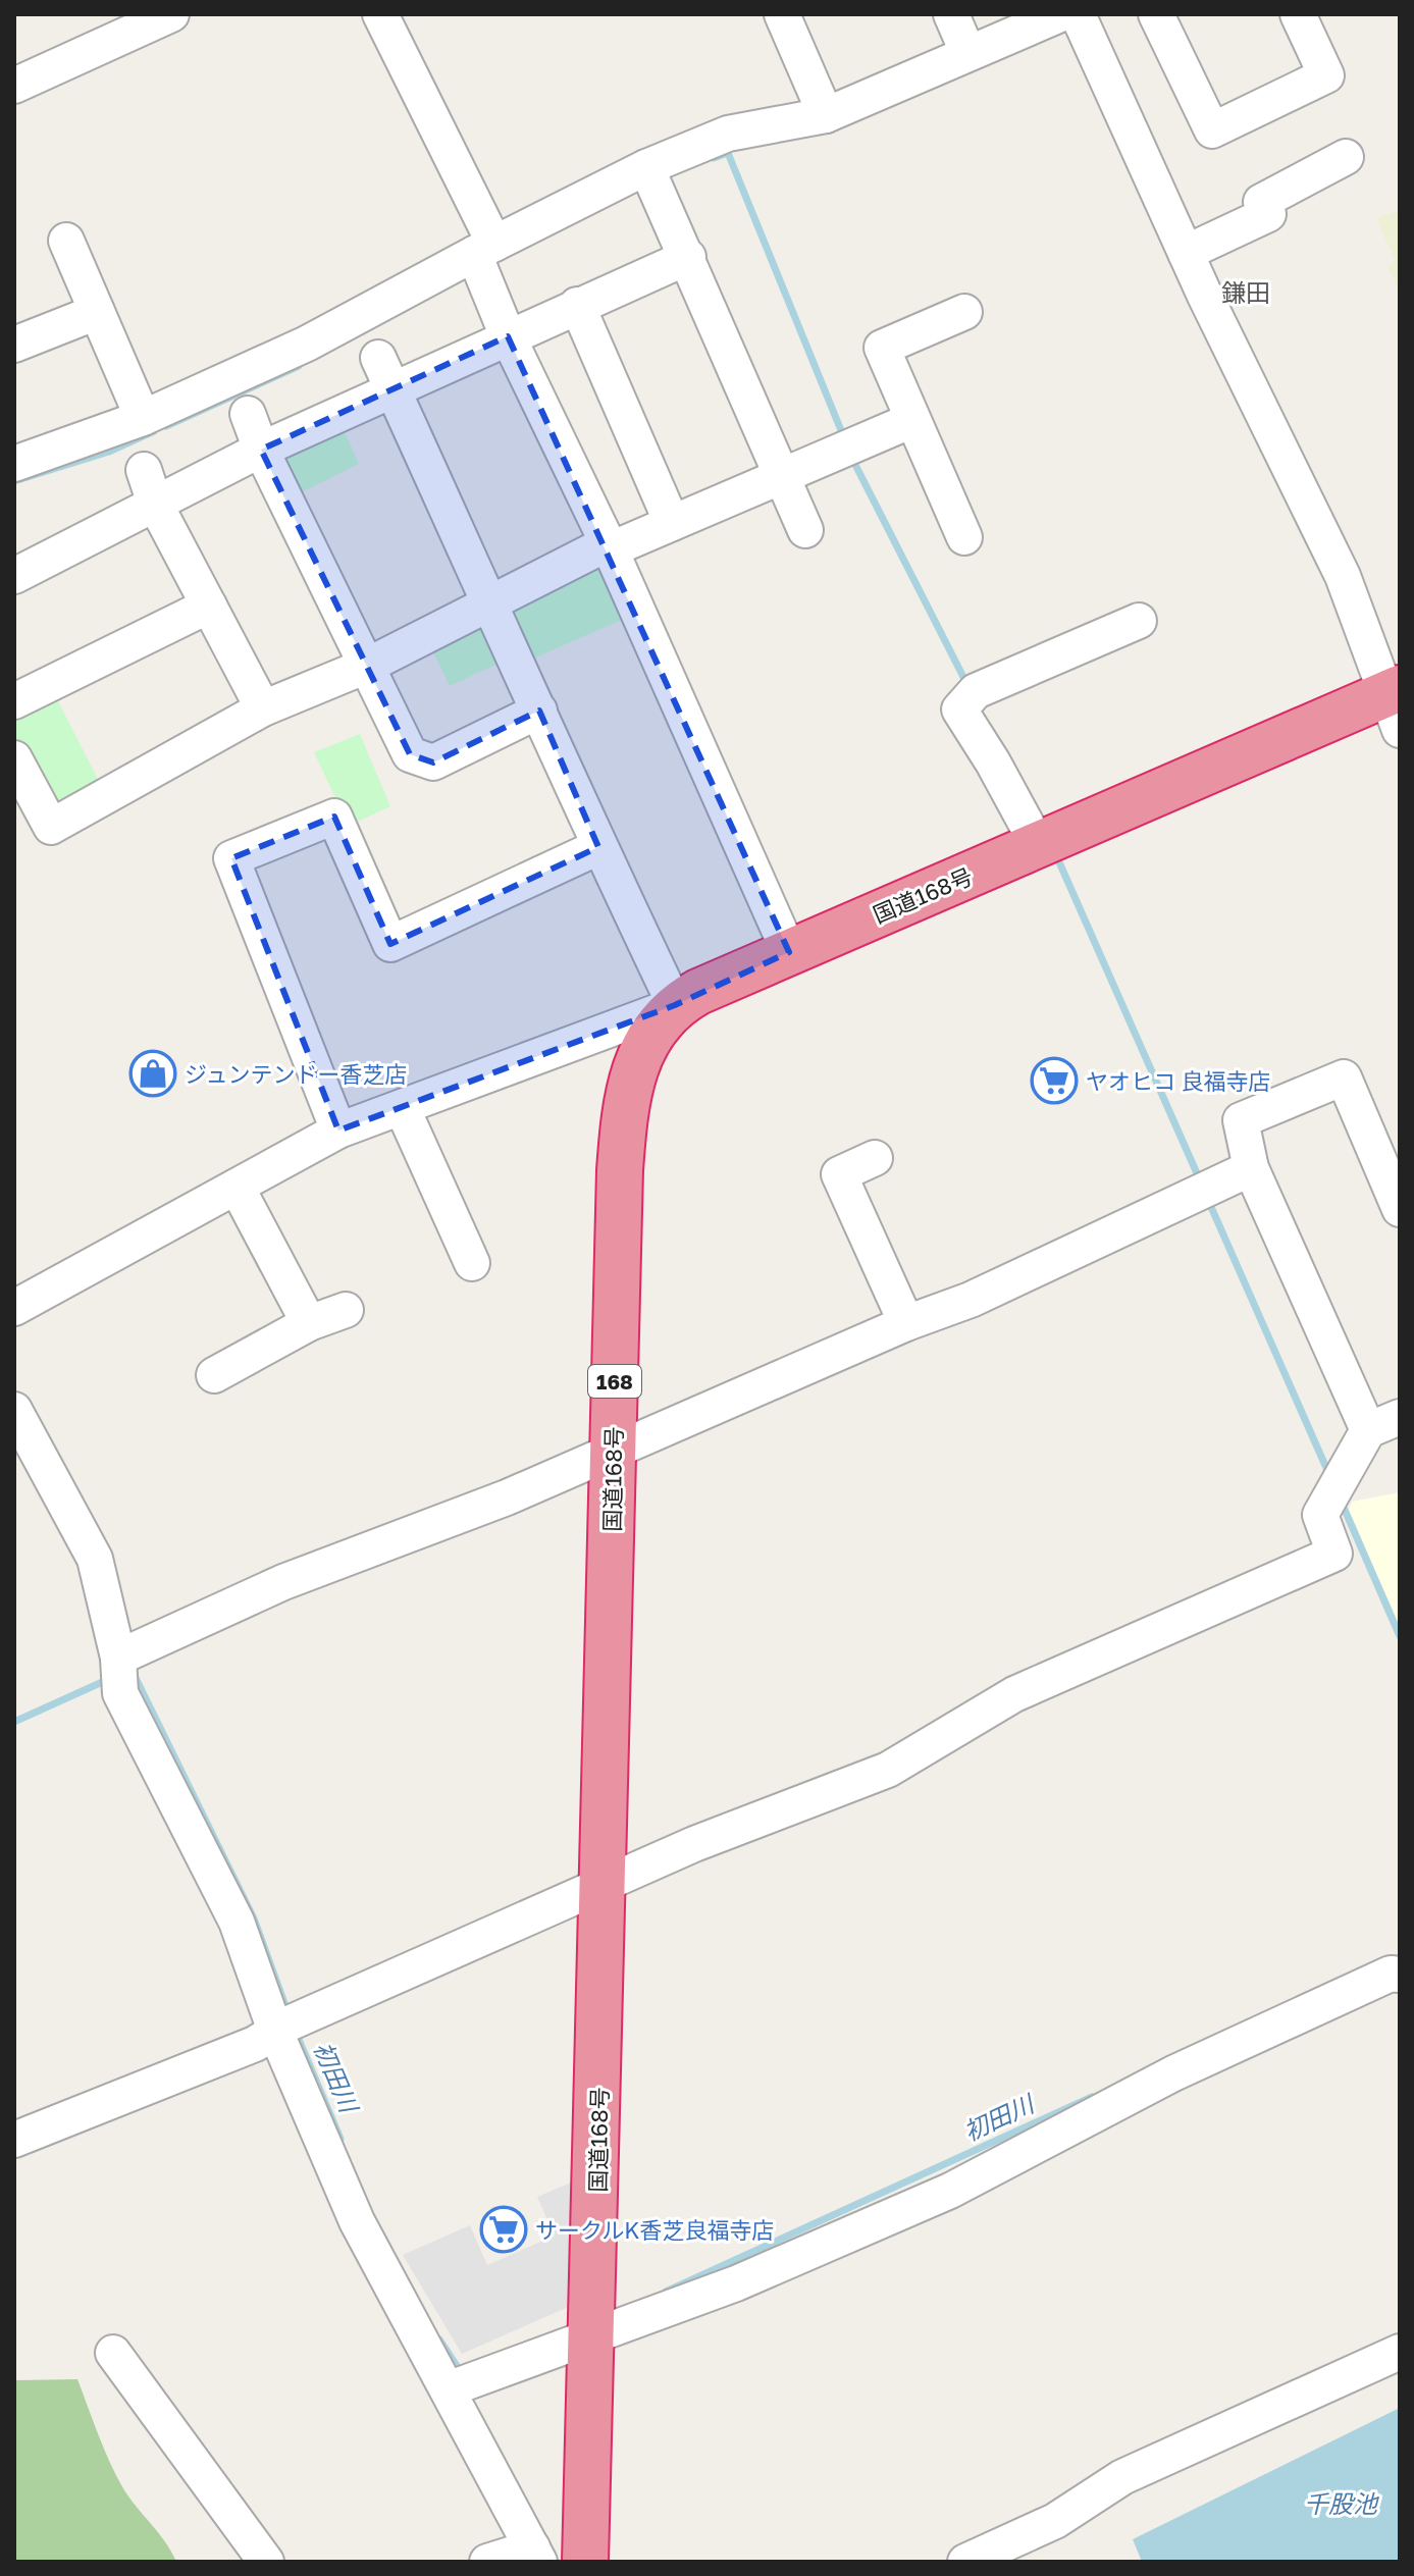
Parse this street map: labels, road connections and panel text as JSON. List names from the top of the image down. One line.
{"streets":{"highway":["国道168号","168"]},"districts":["鎌田"],"water":["初田川","千股池"],"places":{"shop":["ジュンテンドー香芝店"],"supermarket":["ヤオヒコ 良福寺店","サークルK香芝良福寺店"]}}
